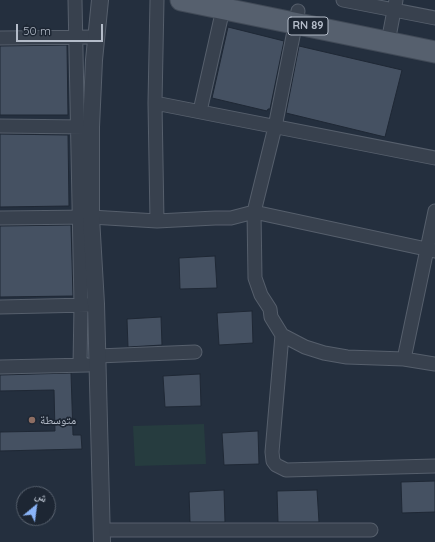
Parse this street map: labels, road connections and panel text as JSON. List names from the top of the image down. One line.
{"streets":{"main road":["RN 89"]},"places":["متوسطة"],"scale_bar":"50 m","north":"top right"}
